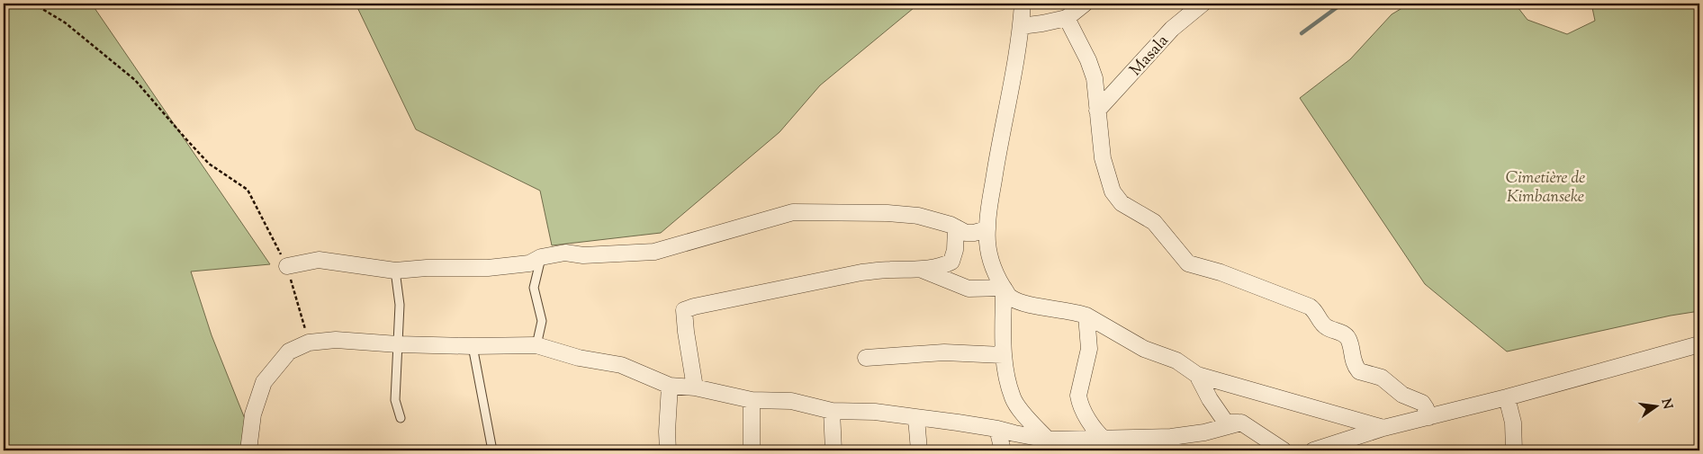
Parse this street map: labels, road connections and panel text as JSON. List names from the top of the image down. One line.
{"streets":{"street":["Masala"]},"parks":["Cimetière de Kimbanseke"],"north":"right"}
